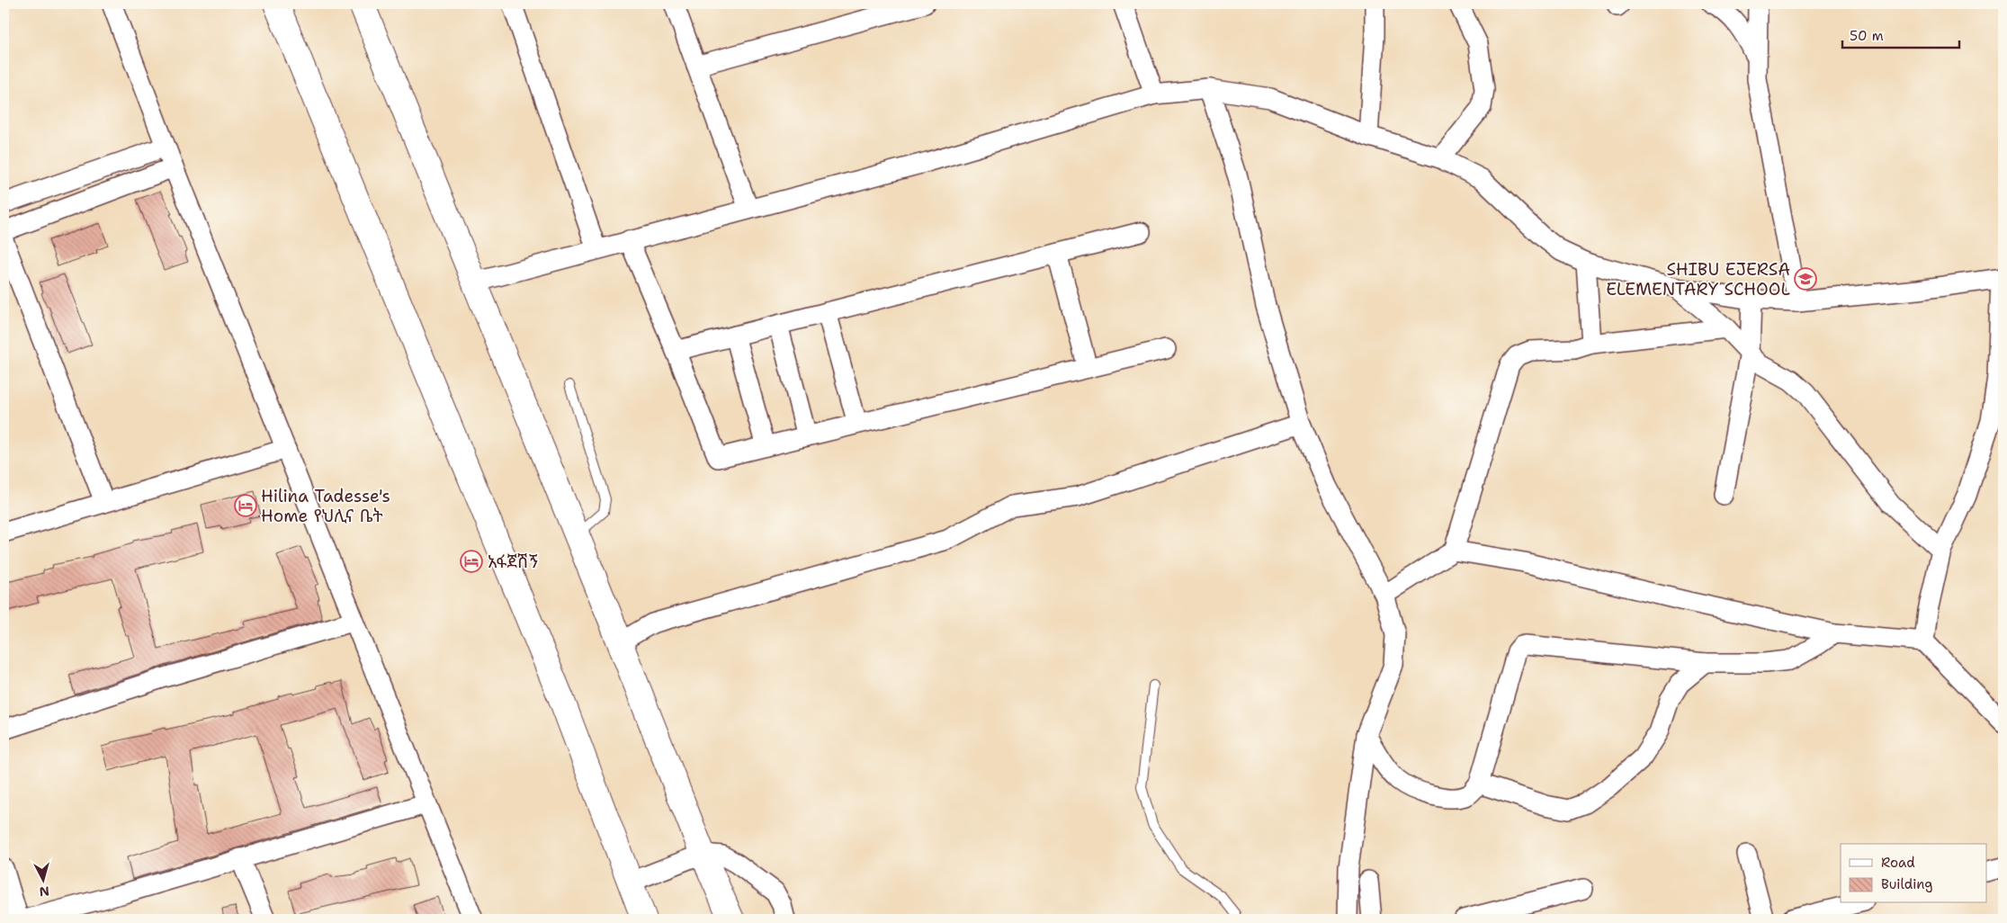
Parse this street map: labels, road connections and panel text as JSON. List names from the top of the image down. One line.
{"places":{"school or university":["SHIBU EJERSA ELEMENTARY SCHOOL"],"hotel":["Hilina Tadesse's Home የህሊና ቤት","አፋጀሽኝ"]},"legend":["Road","Building"],"scale_bar":"50 m","north":"bottom"}
